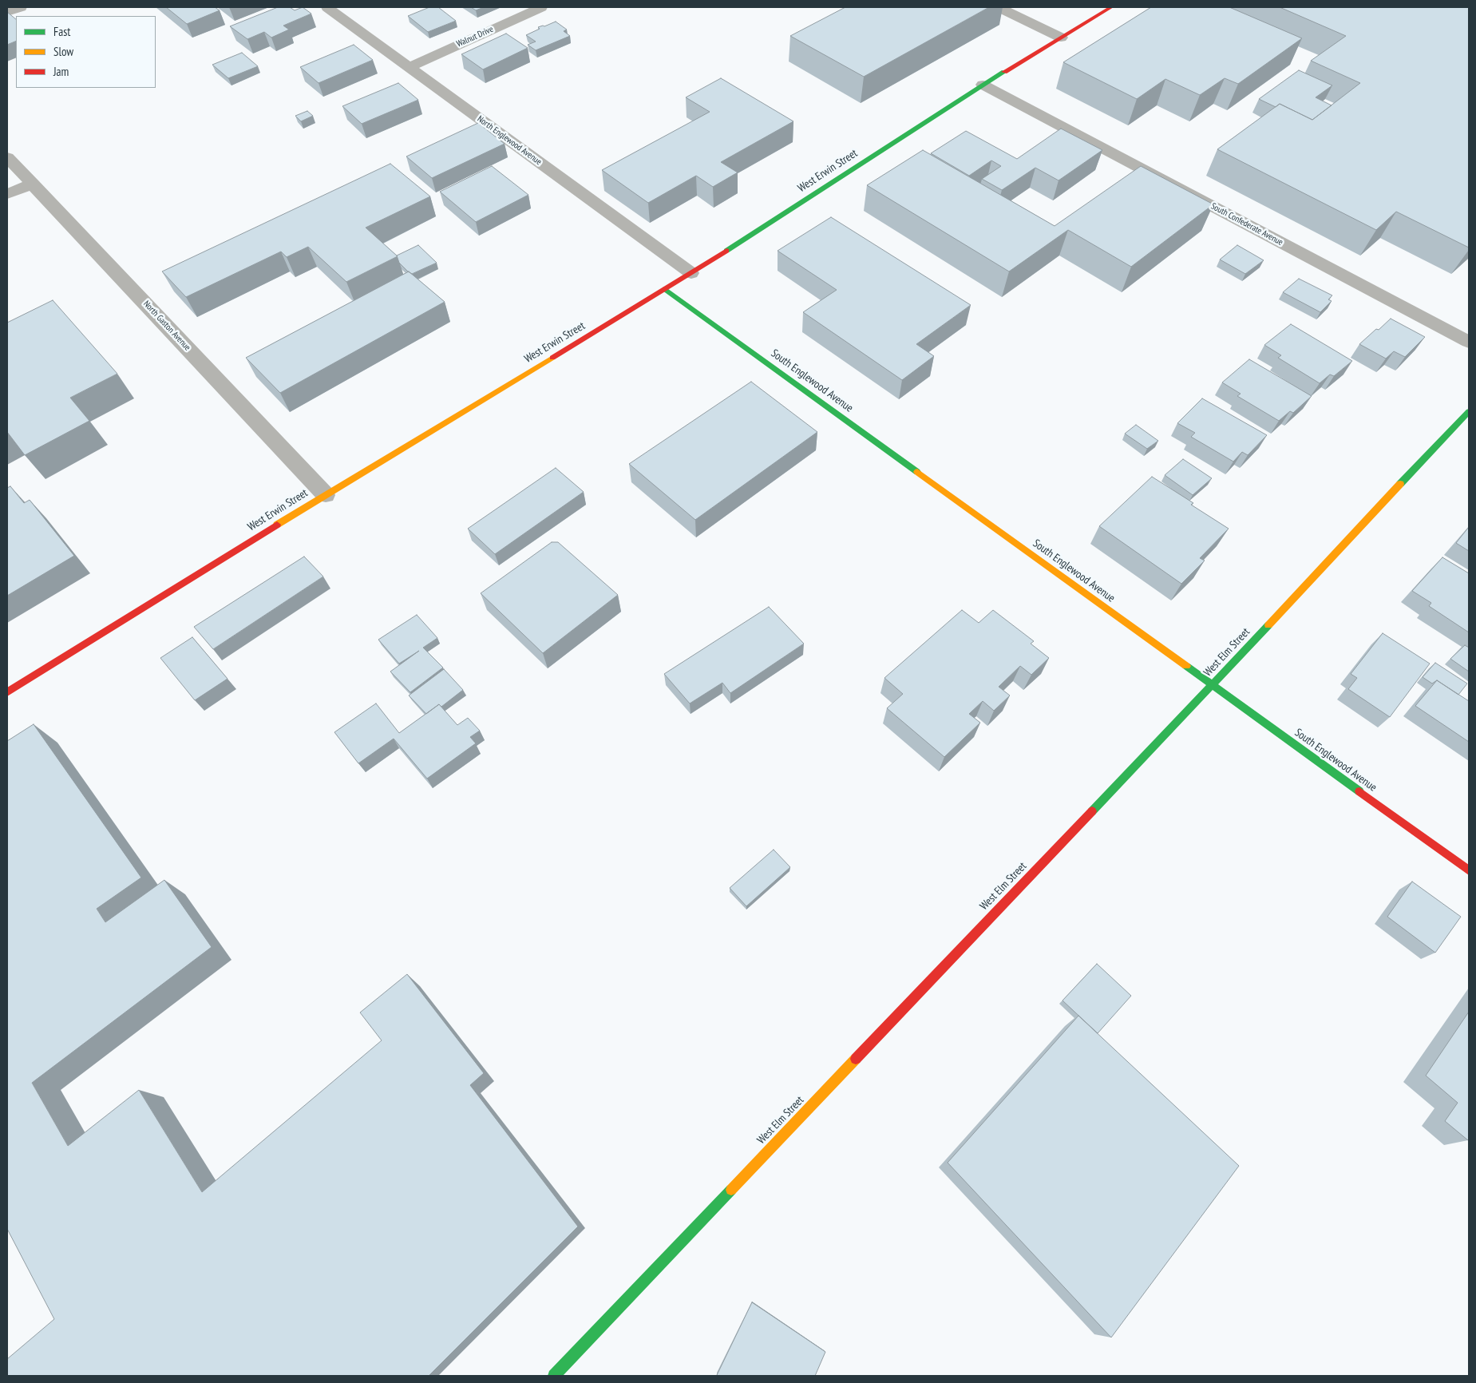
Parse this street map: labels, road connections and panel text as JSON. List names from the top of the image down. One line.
{"streets":{"street":["Walnut Drive","North Englewood Avenue","West Erwin Street","South Confederate Avenue","North Gaston Avenue","South Englewood Avenue","West Elm Street"]},"crossings":[["Walnut Drive","North Englewood Avenue"],["North Englewood Avenue","West Erwin Street"],["West Erwin Street","South Confederate Avenue"],["West Erwin Street","North Gaston Avenue"],["West Erwin Street","South Englewood Avenue"],["South Englewood Avenue","West Elm Street"]],"legend":["Fast","Slow","Jam"]}
